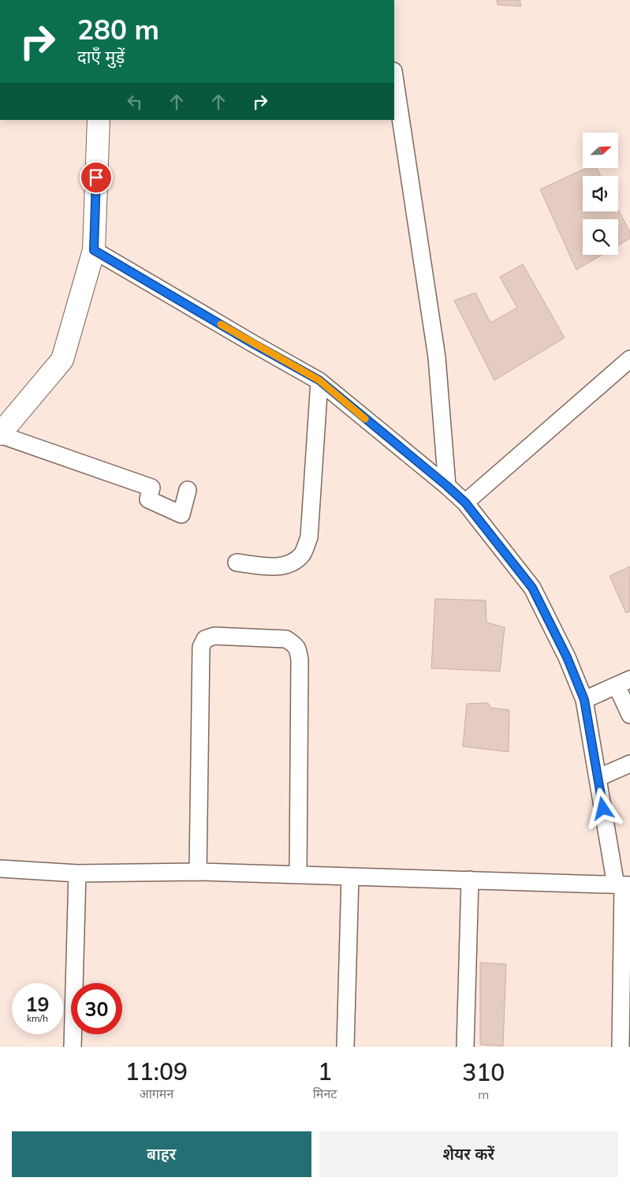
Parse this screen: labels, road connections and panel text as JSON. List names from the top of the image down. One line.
{"north":"right","page":{"turn":["280 m","दाएँ मुड़ें"],"speed":"19 km/h","limit":"30","eta":["11:09","आगमन","1","मिनट","310","m"],"buttons":["बाहर","शेयर करें"]}}
